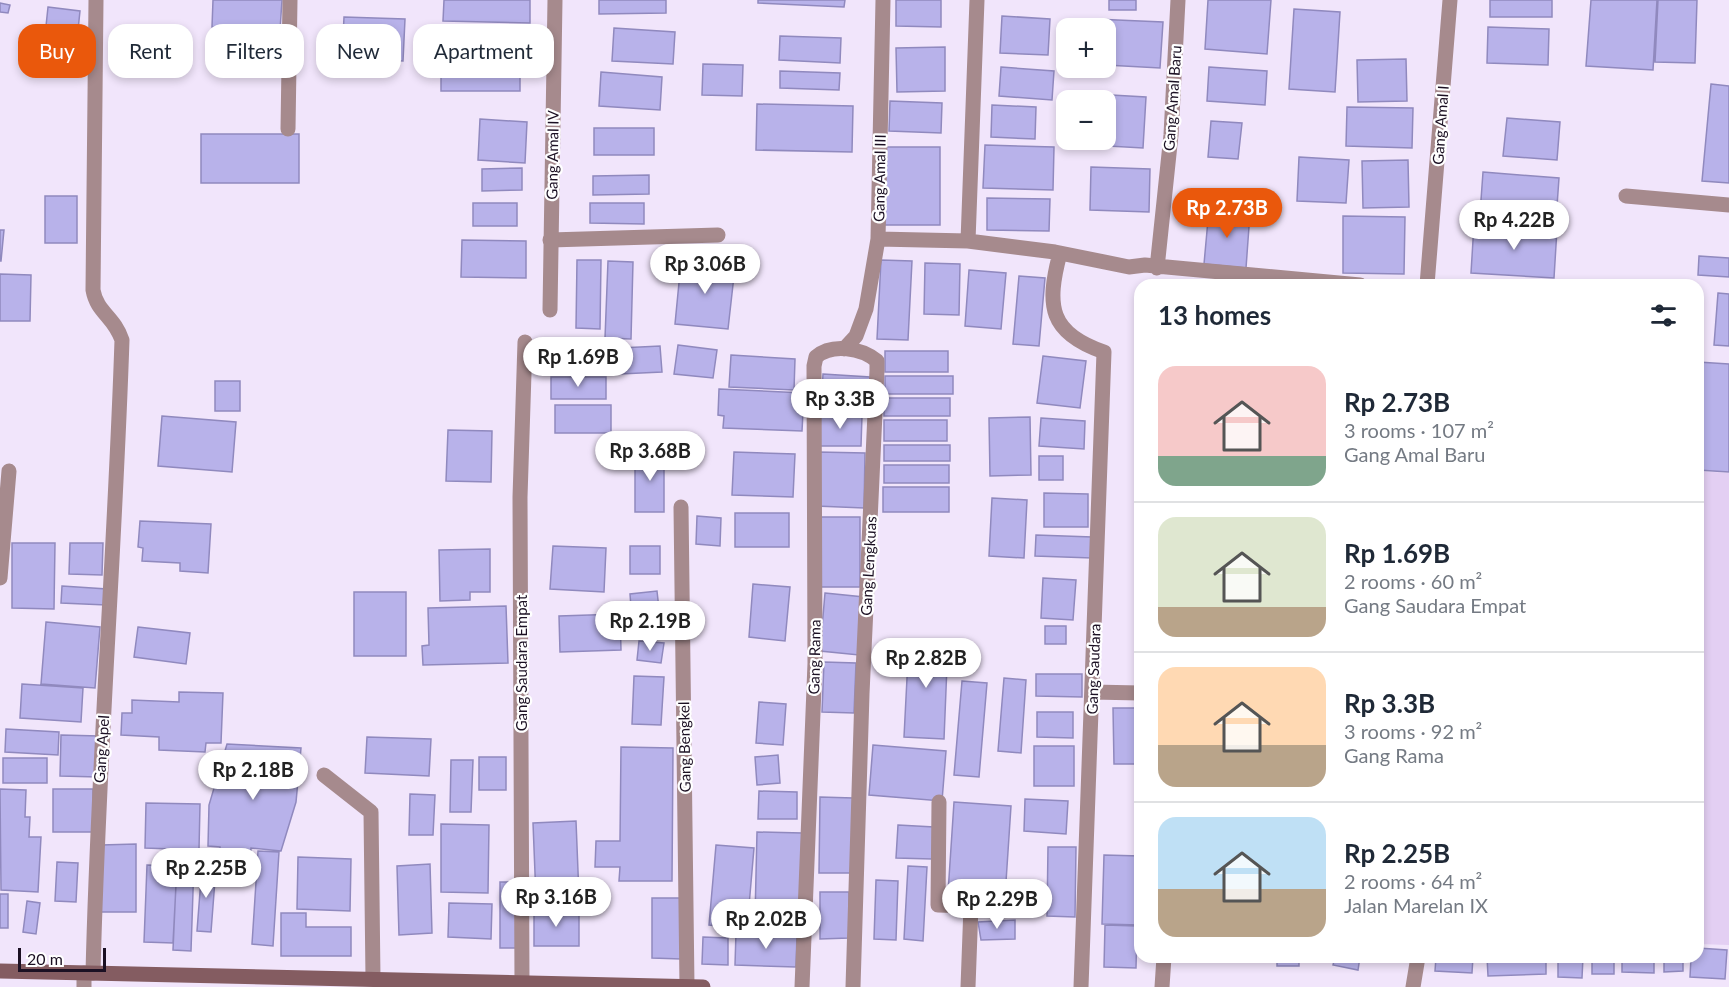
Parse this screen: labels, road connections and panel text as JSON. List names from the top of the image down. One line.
{"streets":{"street":["Gang Amal Baru","Gang Amal I","Gang Amal IV","Gang Amal III","Gang Lengkuas","Gang Rama","Gang Saudara Empat","Gang Saudara","Gang Bengkel","Gang Apel"]},"crossings":[["Gang Amal III","Gang Lengkuas"],["Gang Amal III","Gang Rama"],["Gang Lengkuas","Gang Rama"]],"scale_bar":"20 m","page":{"map_buttons":["+","−"],"chip":["Buy","Rent","Filters","New","Apartment"],"price":["Rp 2.73B","Rp 4.22B","Rp 3.06B","Rp 1.69B","Rp 3.3B","Rp 3.68B","Rp 2.19B","Rp 2.82B","Rp 2.18B","Rp 2.25B","Rp 3.16B","Rp 2.29B","Rp 2.02B"],"heading":"13 homes","list":[{"name":"Rp 2.73B","note":"3 rooms · 107 m² · Gang Amal Baru"},{"name":"Rp 1.69B","note":"2 rooms · 60 m² · Gang Saudara Empat"},{"name":"Rp 3.3B","note":"3 rooms · 92 m² · Gang Rama"},{"name":"Rp 2.25B","note":"2 rooms · 64 m² · Jalan Marelan IX"}],"scale":"20 m"}}
